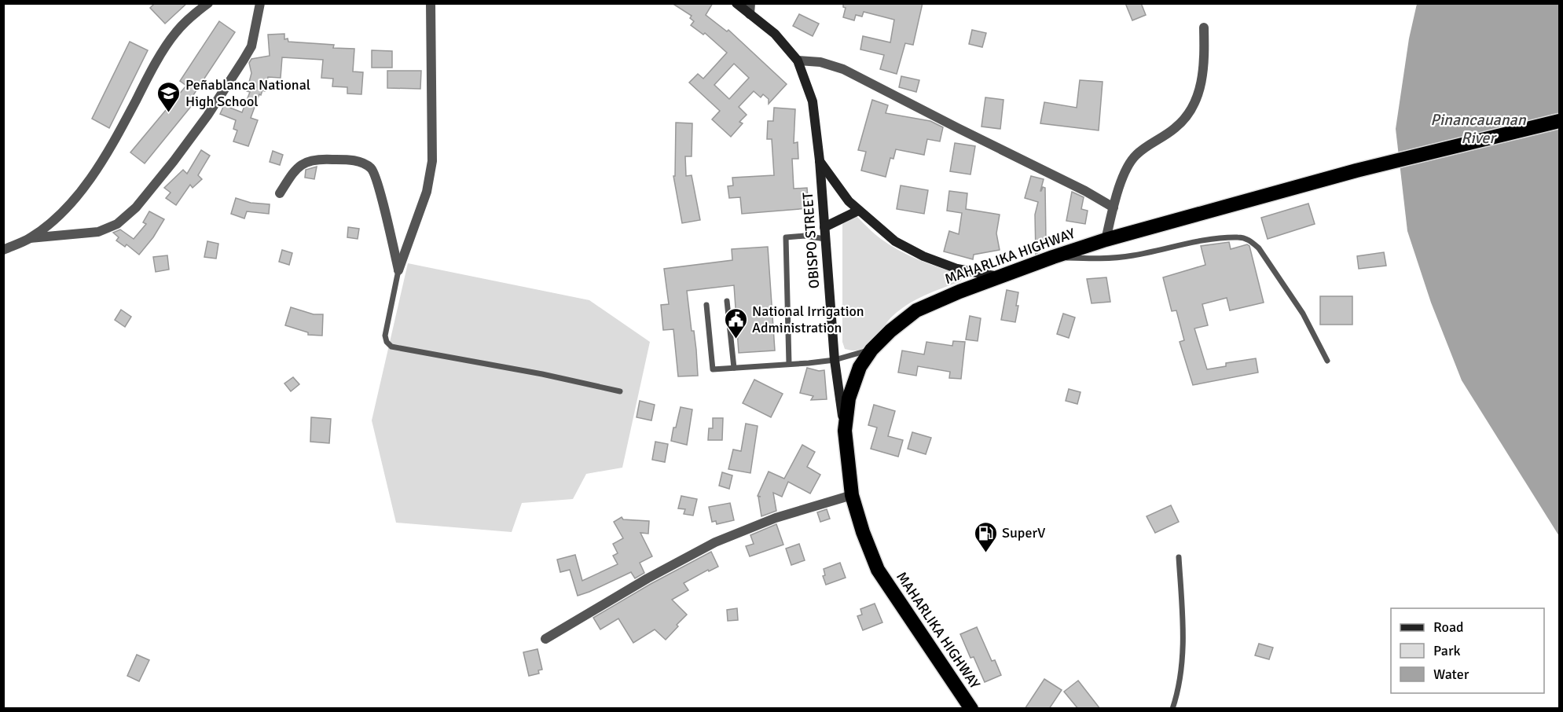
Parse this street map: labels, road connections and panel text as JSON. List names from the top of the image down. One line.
{"streets":{"highway":["MAHARLIKA HIGHWAY"],"street":["OBISPO STREET"]},"crossings":[["OBISPO STREET","MAHARLIKA HIGHWAY"]],"water":["Pinancauanan River"],"places":{"school or university":["Peñablanca National High School"],"public building":["National Irrigation Administration"],"fuel station":["SuperV"]},"legend":["Road","Park","Water"]}
